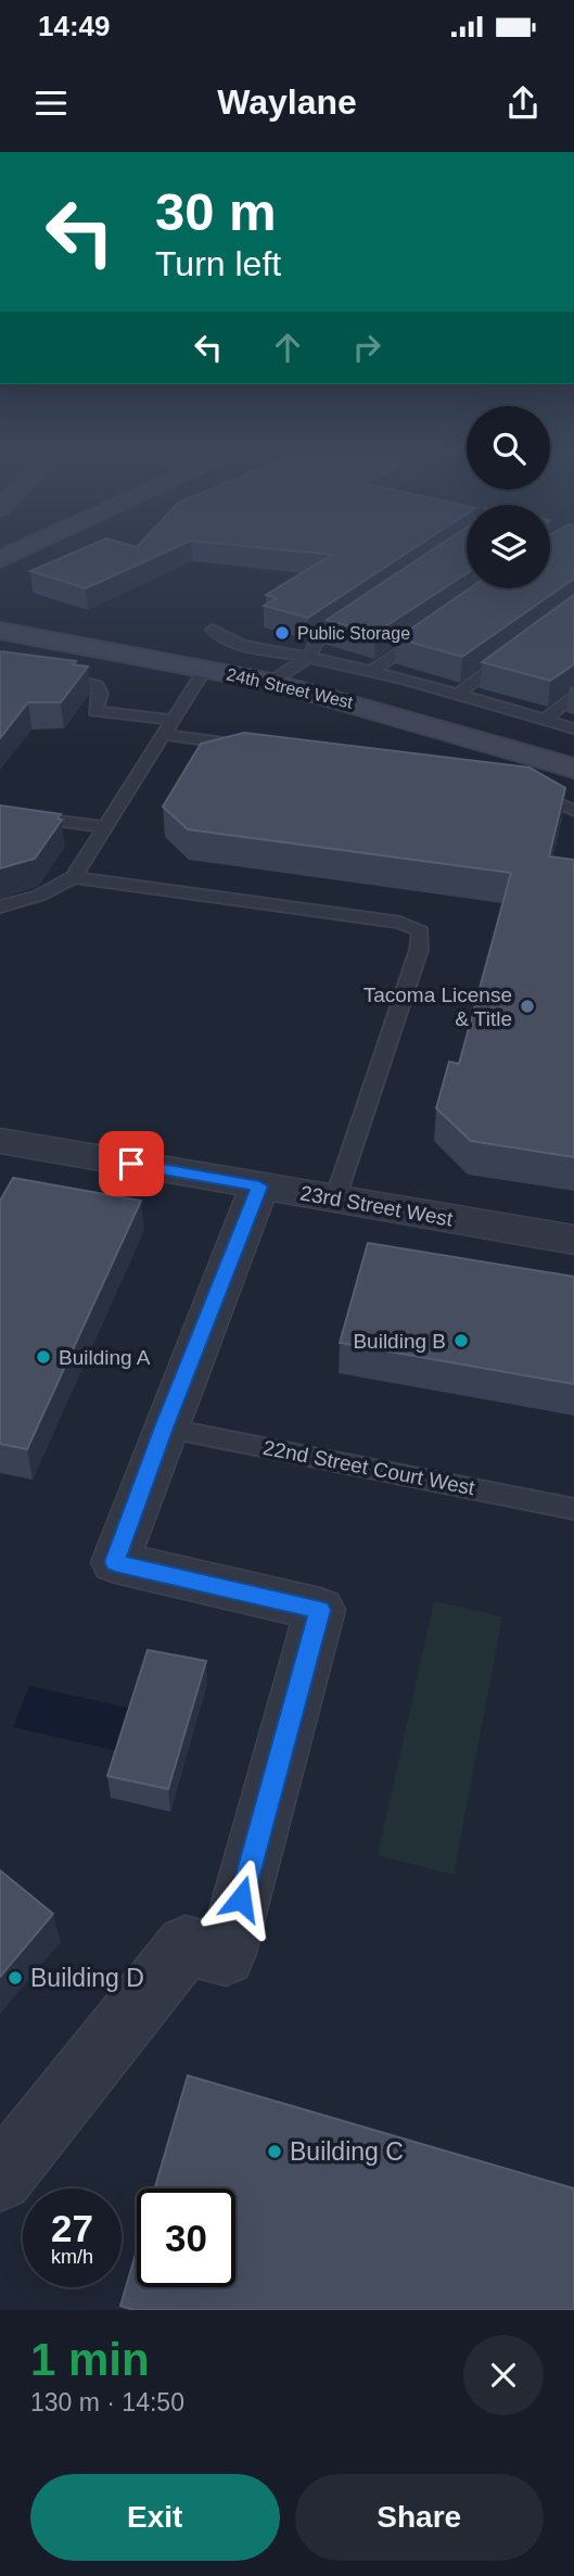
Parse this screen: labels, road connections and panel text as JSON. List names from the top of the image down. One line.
{"streets":{"street":["24th Street West","23rd Street West"],"lane":["22nd Street Court West"]},"places":["Public Storage","Tacoma License & Title","Building B","Building A","Building D","Building C"],"page":{"status":"14:49","header":"Waylane","turn":["30 m","Turn left"],"speed":"27 km/h","limit":"30","heading":["1 min","130 m · 14:50"],"buttons":["Exit","Share"]}}
